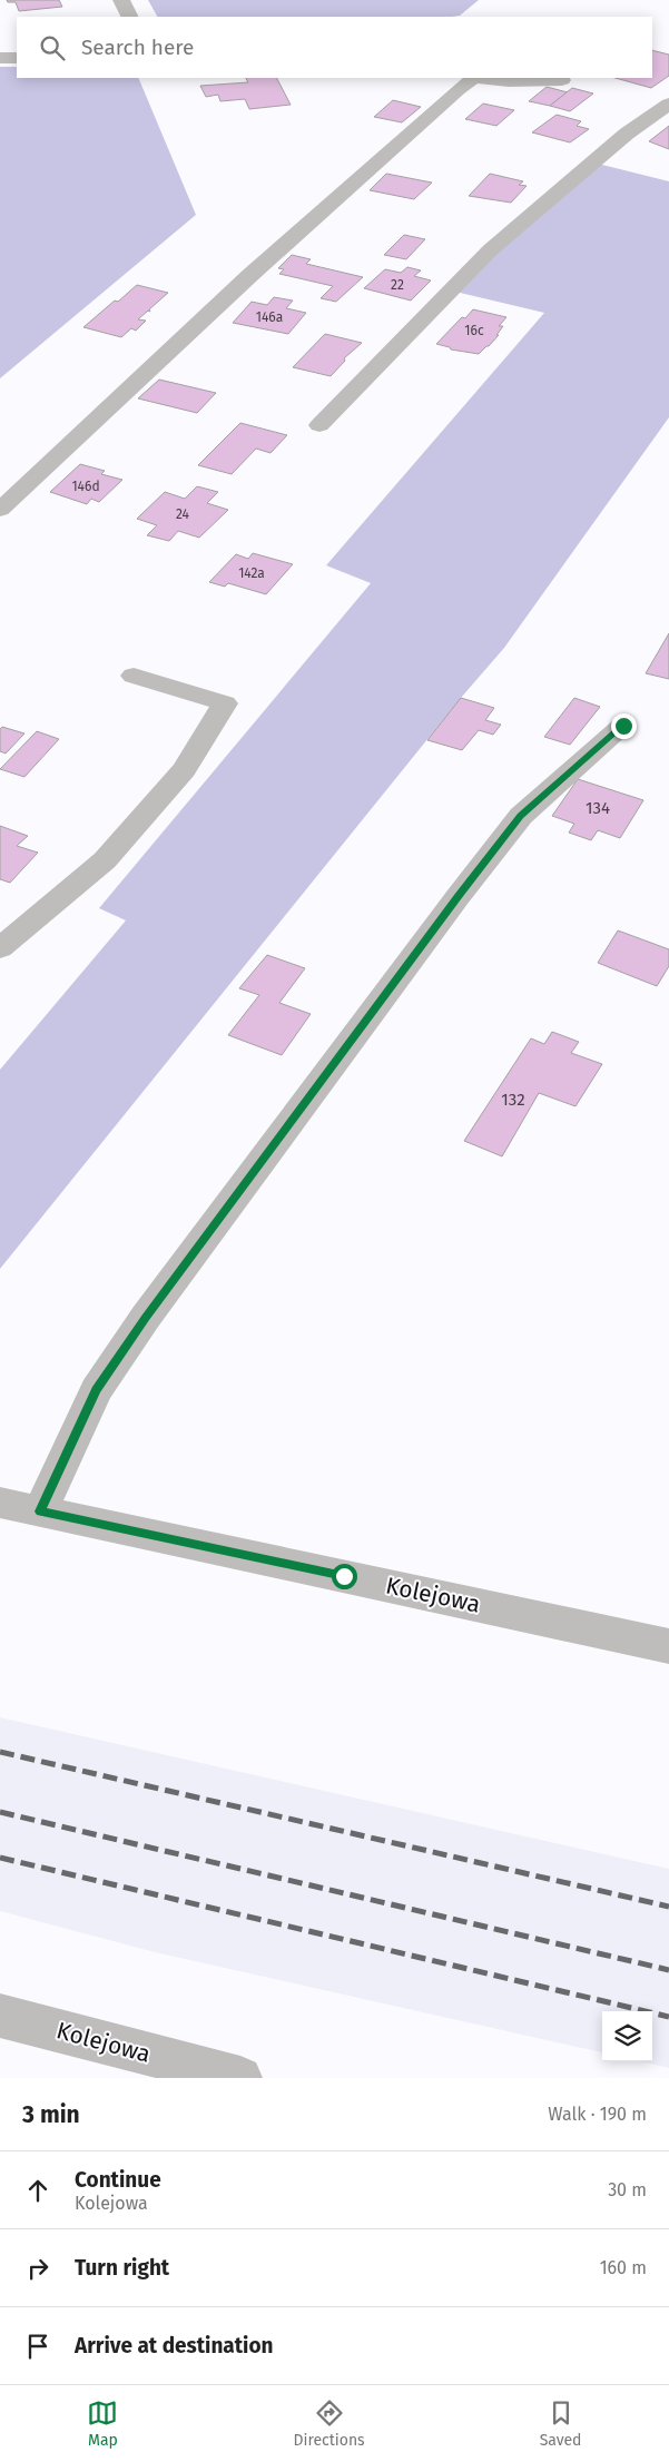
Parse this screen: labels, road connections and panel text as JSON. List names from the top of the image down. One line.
{"streets":{"street":["Kolejowa"]},"house_numbers":["22","146a","16c","146d","24","142a","134","132"],"page":{"search":"Search here","heading":["3 min","Walk · 190 m"],"list":[["Continue","Kolejowa","30 m"],["Turn right","160 m"],"Arrive at destination"],"nav":["Map","Directions","Saved"]}}
